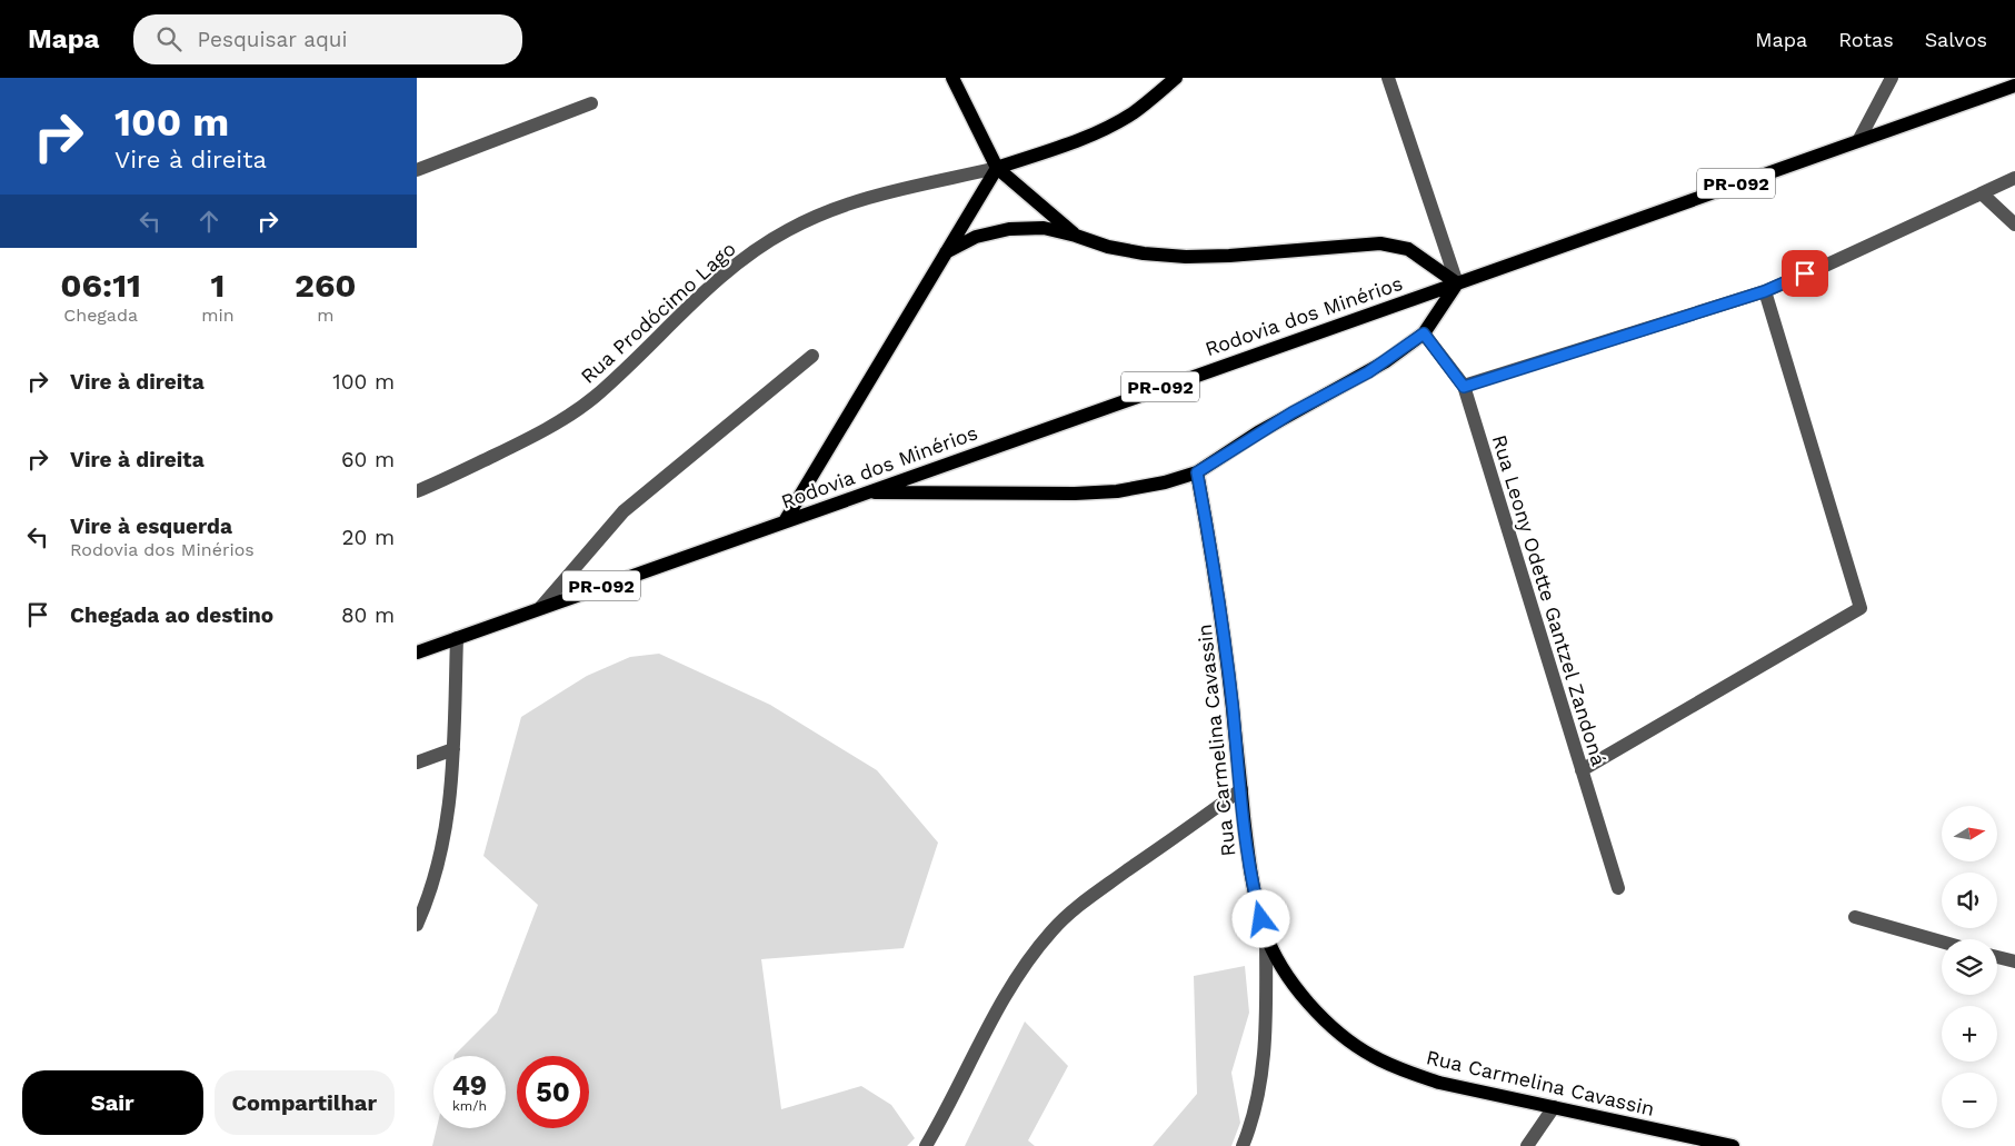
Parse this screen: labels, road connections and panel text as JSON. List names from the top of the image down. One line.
{"streets":{"main road":["PR-092","Rua Prodócimo Lago","Rodovia dos Minérios","Rua Carmelina Cavassin"],"street":["Rua Leony Odette Gantzel Zandoná"]},"north":"right","page":{"header":"Mapa","search":"Pesquisar aqui","nav":["Mapa","Rotas","Salvos"],"turn":["100 m","Vire à direita"],"eta":["06:11","Chegada","1","min","260","m"],"list":[{"name":"Vire à direita","value":"100 m"},{"name":"Vire à direita","value":"60 m"},{"name":"Vire à esquerda","note":"Rodovia dos Minérios","value":"20 m"},{"name":"Chegada ao destino","value":"80 m"}],"map_buttons":["+","−"],"speed":"49 km/h","limit":"50","buttons":["Sair","Compartilhar"]}}
